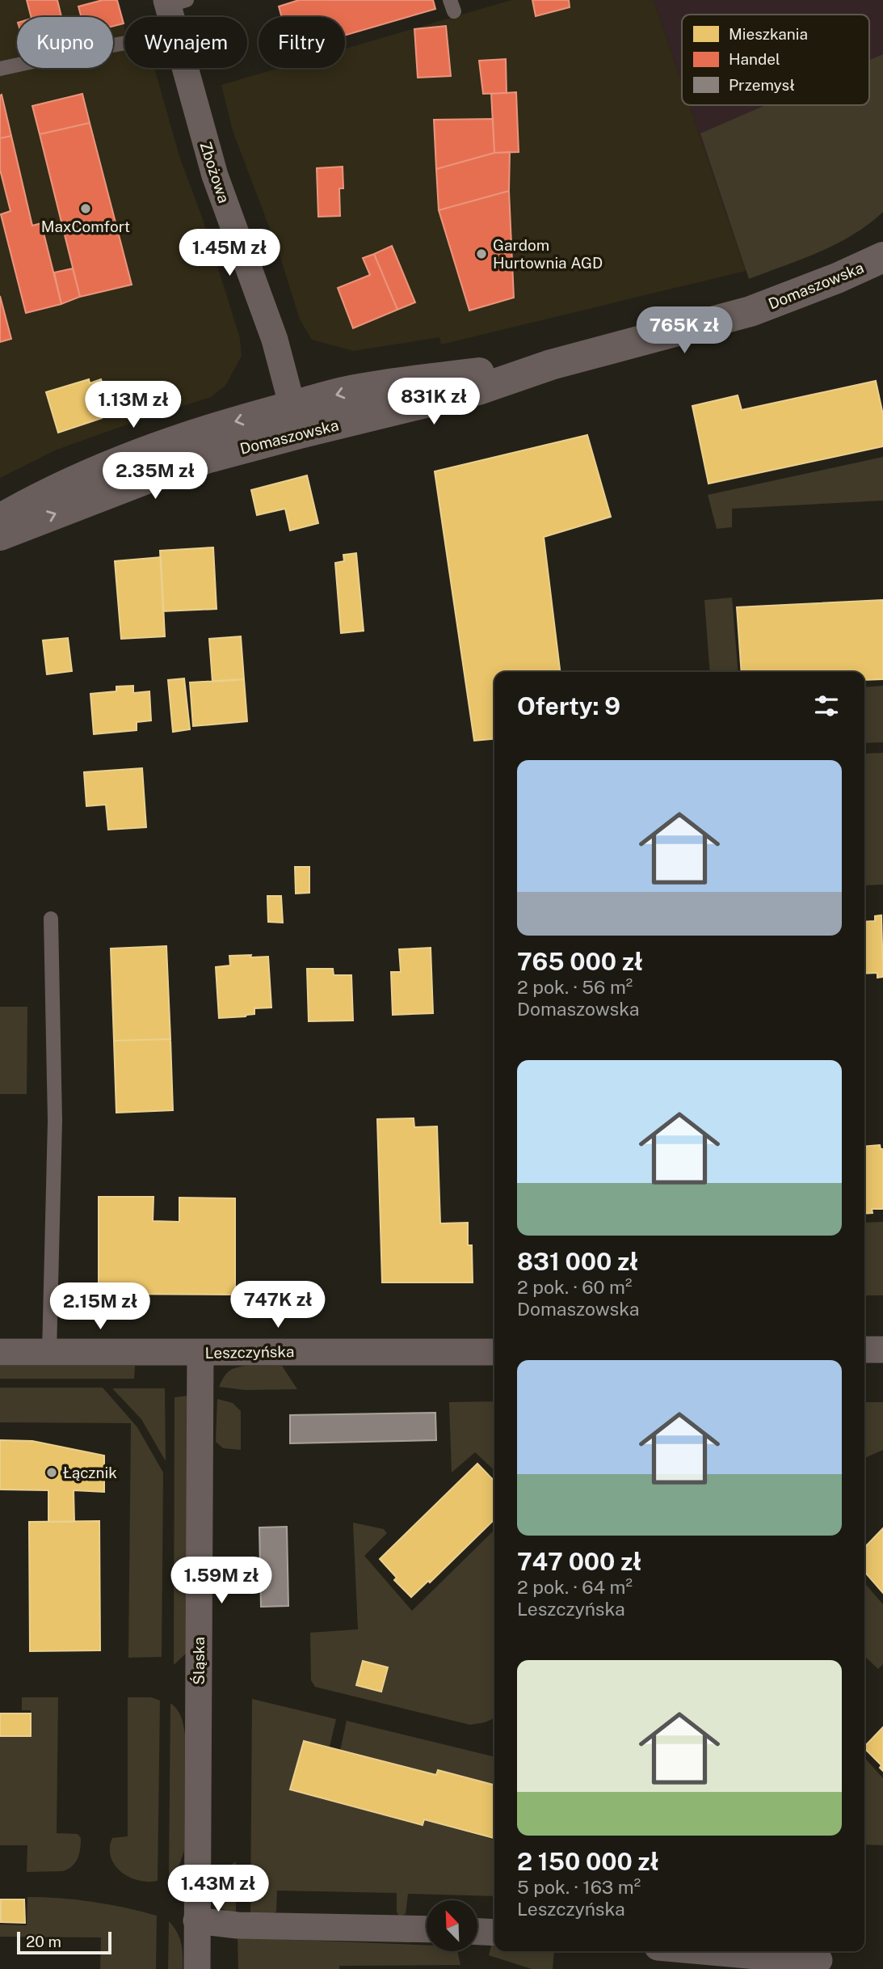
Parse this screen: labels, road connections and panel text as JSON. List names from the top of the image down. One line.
{"streets":{"street":["Zbożowa","Domaszowska","Leszczyńska","Śląska"]},"crossings":[["Zbożowa","Domaszowska"],["Leszczyńska","Śląska"]],"places":["MaxComfort","Gardom Hurtownia AGD","Łącznik"],"legend":["Mieszkania","Handel","Przemysł"],"scale_bar":"20 m","north":"top left","page":{"chip":["Kupno","Wynajem","Filtry"],"price":["1.45M zł","765K zł","831K zł","1.13M zł","2.35M zł","747K zł","2.15M zł","1.59M zł","1.43M zł"],"heading":"Oferty: 9","list":[{"name":"765 000 zł","note":"2 pok. · 56 m² · Domaszowska"},{"name":"831 000 zł","note":"2 pok. · 60 m² · Domaszowska"},{"name":"747 000 zł","note":"2 pok. · 64 m² · Leszczyńska"},{"name":"2 150 000 zł","note":"5 pok. · 163 m² · Leszczyńska"}],"scale":"20 m"}}
